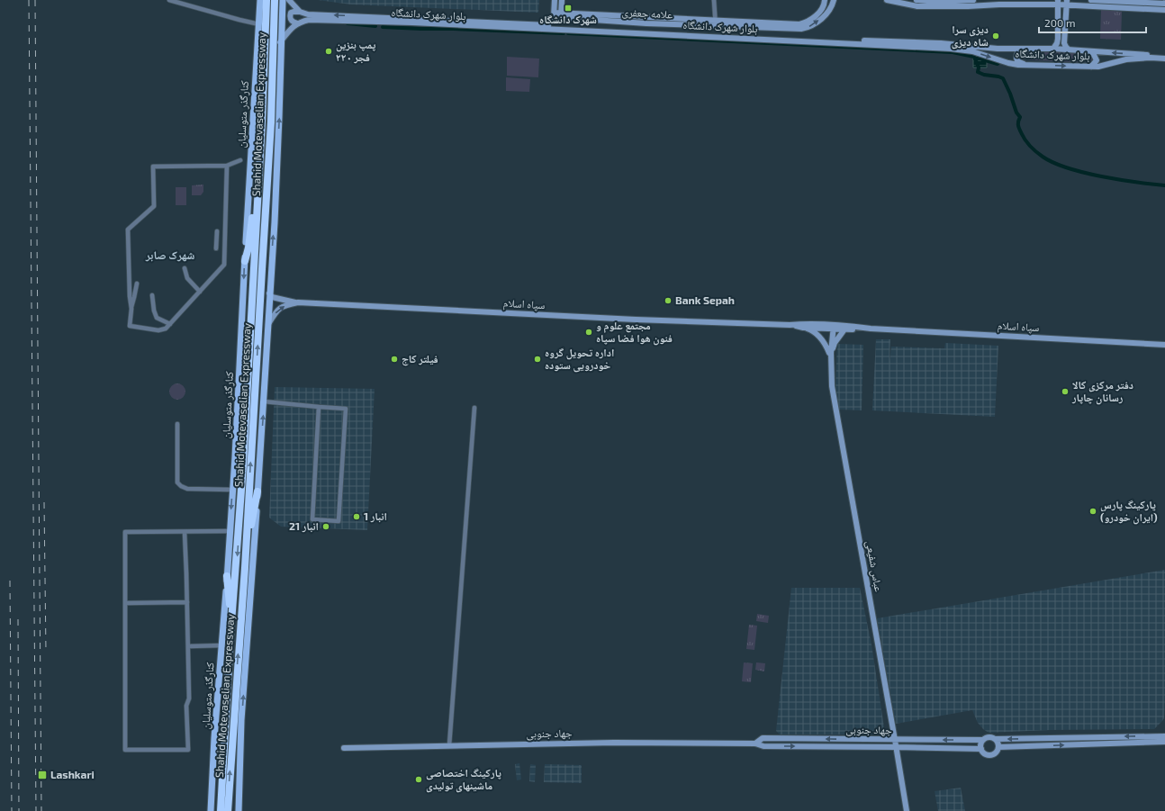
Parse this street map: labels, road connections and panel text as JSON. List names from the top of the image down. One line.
{"streets":{"highway":["Shahid Motevaselian Expressway"],"main road":["کنارگذر متوسلیان"],"street":["علامه جعفری","بلوار شهرک دانشگاه","سپاه اسلام","عباس شفیعی","جهاد جنوبی"]},"crossings":[["سپاه اسلام","عباس شفیعی"],["عباس شفیعی","جهاد جنوبی"]],"districts":["شهرک صابر"],"places":{"transit":["شهرک دانشگاه","Lashkari"],"other":["دیزی سرا شاه دیزی","پمپ بنزین ۲۲۰ فجر","Bank Sepah","مجتمع علوم و فنون هوا فضا سپاه","فیلتر کاج","اداره تحویل گروه خودرویی ستوده","دفتر مرکزی کالا رسانان چاپار","پارکینگ پارس (ایران خودرو)","انبار 1","انبار 21","پارکینگ اختصاصی ماشینهای تولیدی"]},"scale_bar":"200 m"}
